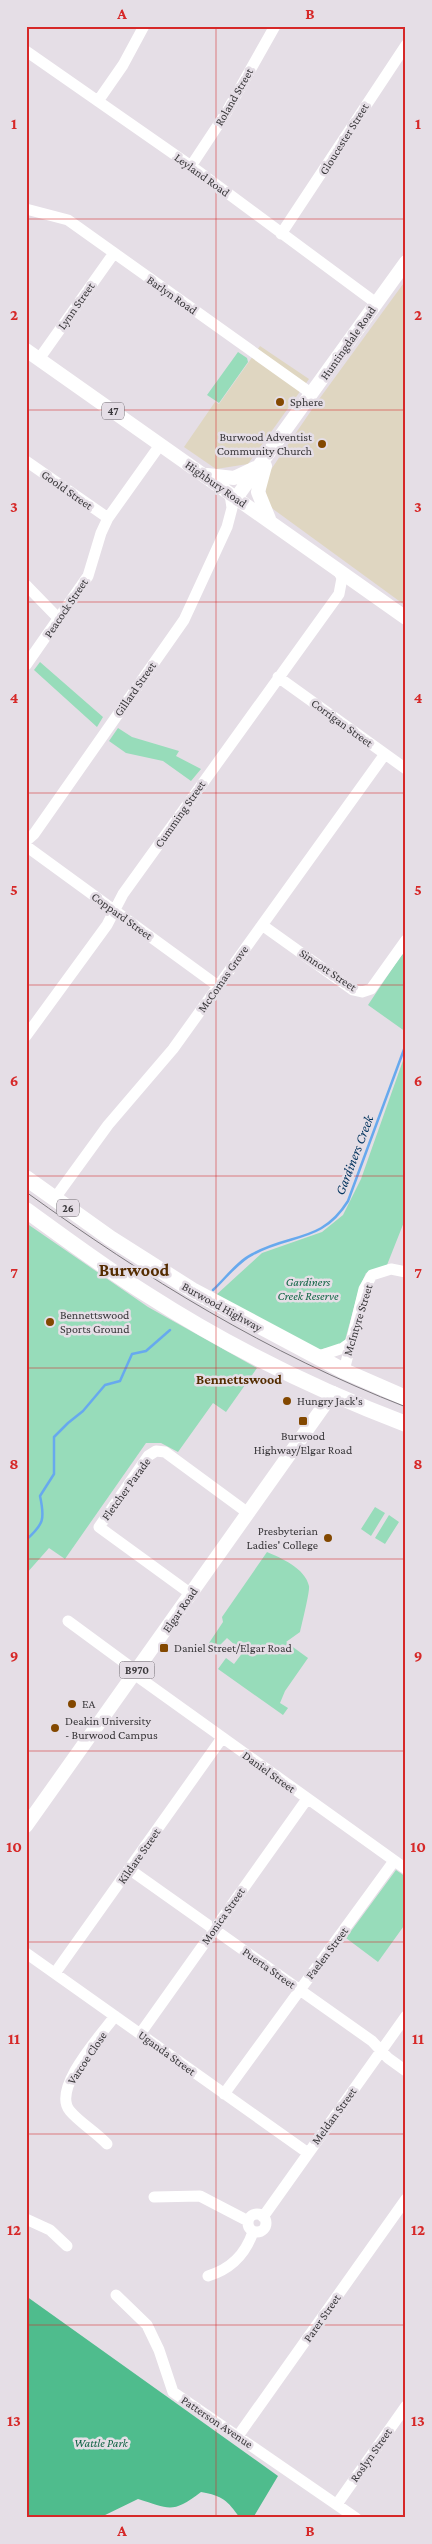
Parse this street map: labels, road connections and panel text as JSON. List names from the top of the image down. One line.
{"streets":{"highway":["26","Burwood Highway"],"main road":["Huntingdale Road","47","Highbury Road","Elgar Road","B970"],"street":["Roland Street","Gloucester Street","Leyland Road","Barlyn Road","Lynn Street","Goold Street","Peacock Street","Gillard Street","Corrigan Street","Cumming Street","Coppard Street","Sinnott Street","McComas Grove","McIntyre Street","Fletcher Parade","Daniel Street","Kildare Street","Monica Street","Faelen Street","Puerta Street","Uganda Street","Varcoe Close","Meldan Street","Parer Street","Patterson Avenue","Roslyn Street"]},"crossings":[["Roland Street","Leyland Road"],["Gloucester Street","Leyland Road"],["Leyland Road","Huntingdale Road"],["Barlyn Road","Lynn Street"],["Barlyn Road","Huntingdale Road"],["Lynn Street","Highbury Road"],["Huntingdale Road","47"],["Huntingdale Road","Highbury Road"],["Huntingdale Road","Gillard Street"],["47","Highbury Road"],["Highbury Road","Peacock Street"],["Highbury Road","Gillard Street"],["Goold Street","Peacock Street"],["Corrigan Street","Cumming Street"],["Corrigan Street","McComas Grove"],["Cumming Street","Coppard Street"],["Coppard Street","McComas Grove"],["Sinnott Street","McComas Grove"],["McComas Grove","Burwood Highway"],["26","Elgar Road"],["Burwood Highway","McIntyre Street"],["Fletcher Parade","Elgar Road"],["Elgar Road","Daniel Street"],["Daniel Street","Kildare Street"],["Daniel Street","Monica Street"],["Daniel Street","Faelen Street"],["Kildare Street","Puerta Street"],["Kildare Street","Uganda Street"],["Monica Street","Puerta Street"],["Monica Street","Uganda Street"],["Faelen Street","Puerta Street"],["Faelen Street","Uganda Street"],["Puerta Street","Meldan Street"],["Uganda Street","Varcoe Close"],["Uganda Street","Meldan Street"],["Parer Street","Patterson Avenue"],["Patterson Avenue","Roslyn Street"]],"districts":["Burwood","Bennettswood"],"water":["Gardiners Creek"],"parks":["Gardiners Creek Reserve","Wattle Park"],"places":{"other":["Sphere","Burwood Adventist Community Church","Bennettswood Sports Ground","Hungry Jack's","Presbyterian Ladies' College","EA","Deakin University - Burwood Campus"],"transit":["Burwood Highway/Elgar Road","Daniel Street/Elgar Road"]},"grid":{"columns":["A","B"],"rows":["1","2","3","4","5","6","7","8","9","10","11","12","13"]}}
